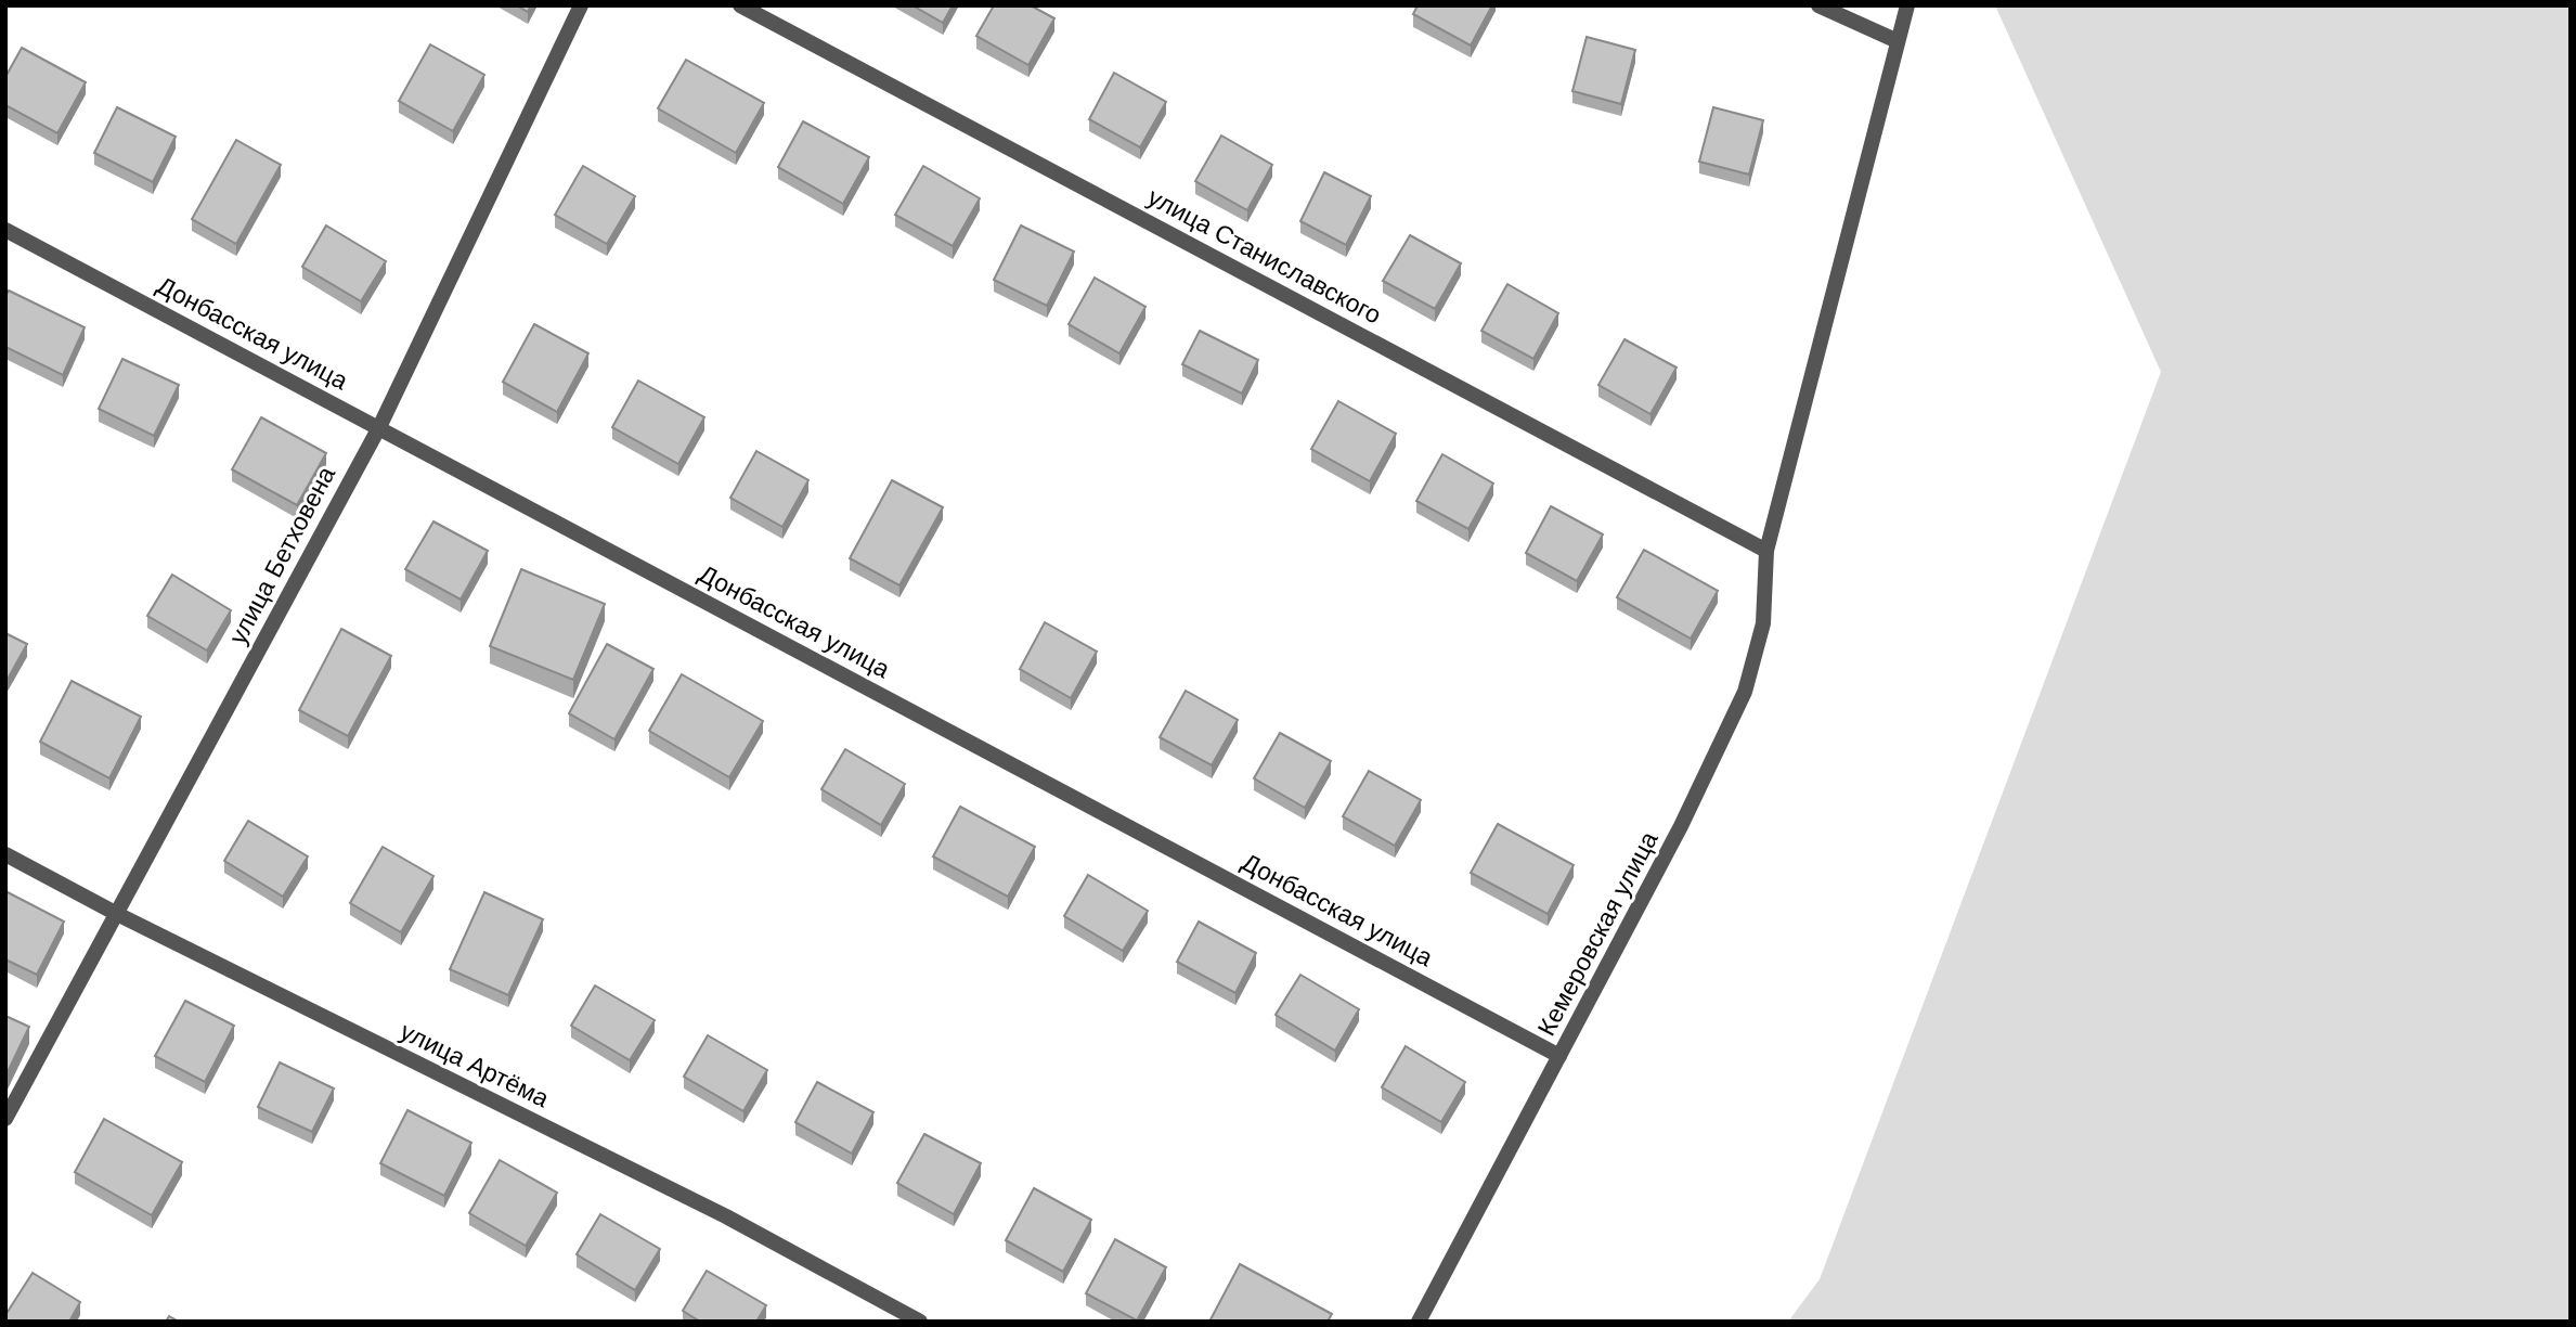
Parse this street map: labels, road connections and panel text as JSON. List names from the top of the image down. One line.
{"streets":{"street":["улица Станиславского","Донбасская улица","улица Бетховена","Кемеровская улица","улица Артёма"]},"crossings":[["улица Станиславского","Кемеровская улица"],["Донбасская улица","улица Бетховена"],["Донбасская улица","Кемеровская улица"],["улица Бетховена","улица Артёма"]]}
